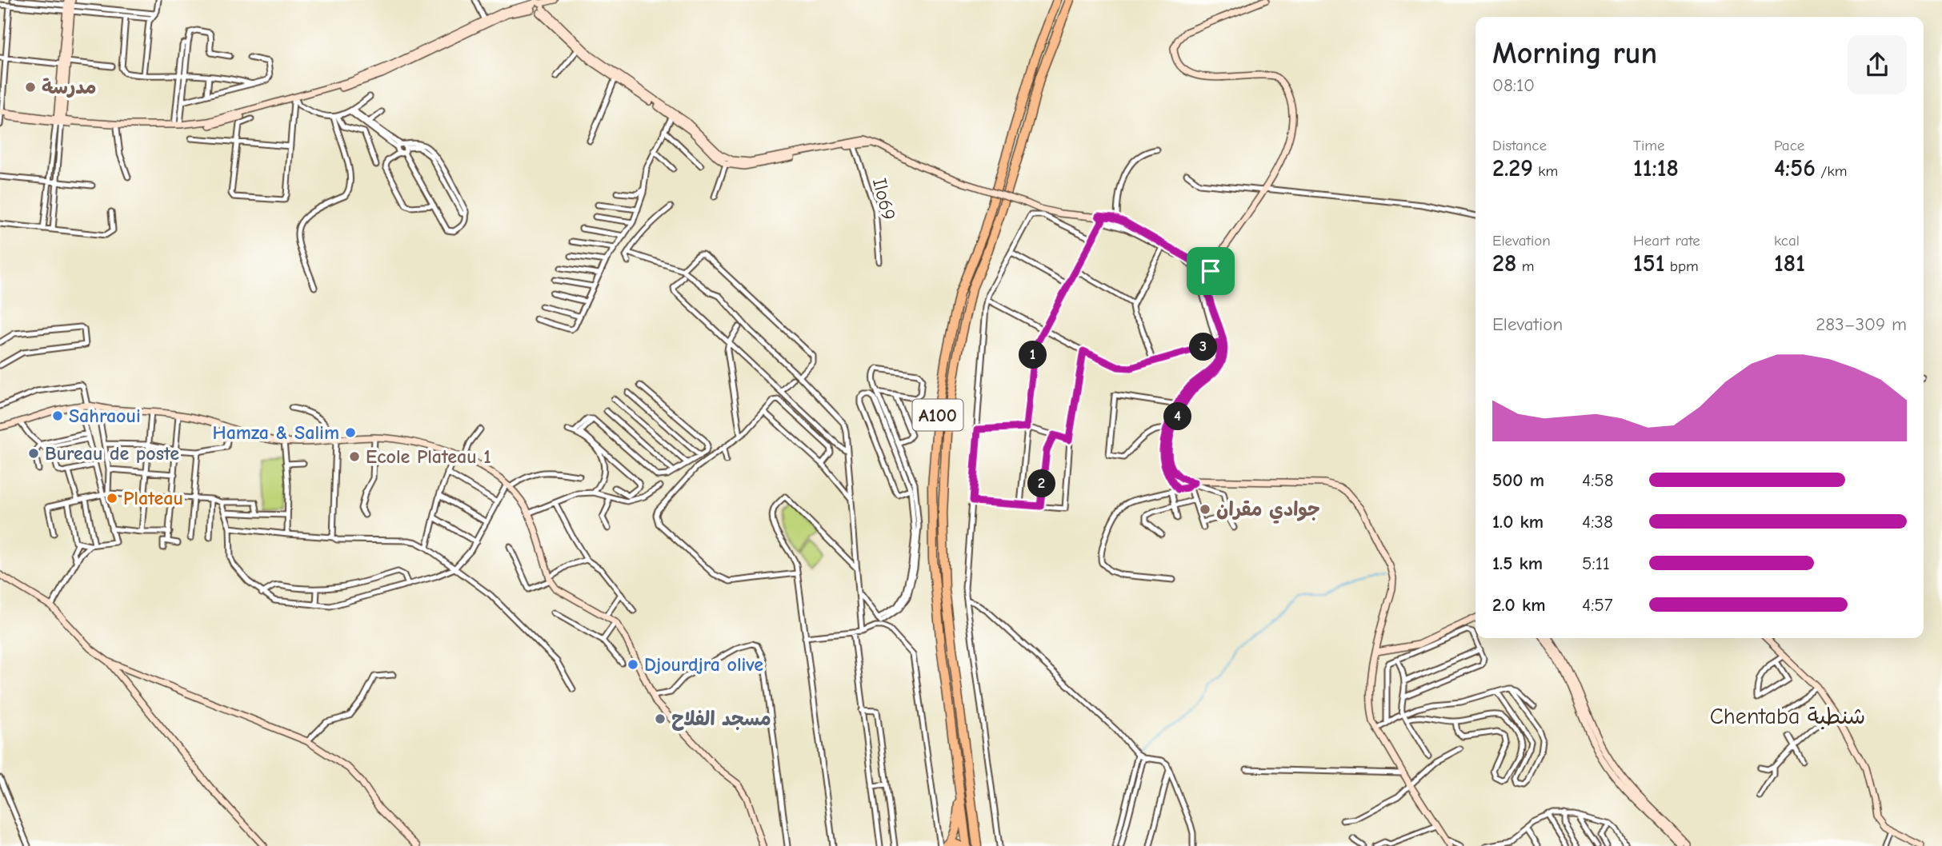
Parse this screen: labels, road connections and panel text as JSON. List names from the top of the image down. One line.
{"streets":{"highway":["A100"],"street":["Ilo69"]},"districts":["Chentaba شنطبة"],"places":["مدرسة","Sahraoui","Hamza & Salim","Bureau de poste","Ecole Plateau 1","Plateau","جوادي مقران","Djourdjra olive","مسجد الفلاح"],"page":{"heading":["Morning run","08:10"],"stats":[["Distance","2.29 km"],["Time","11:18"],["Pace","4:56 /km"],["Elevation","28 m"],["Heart rate","151 bpm"],["kcal","181"]],"chart":["Elevation","283–309 m"],"pins":["3","1","4","2"],"list":[{"name":"500 m","note":"4:58"},{"name":"1.0 km","note":"4:38"},{"name":"1.5 km","note":"5:11"},{"name":"2.0 km","note":"4:57"}]}}
